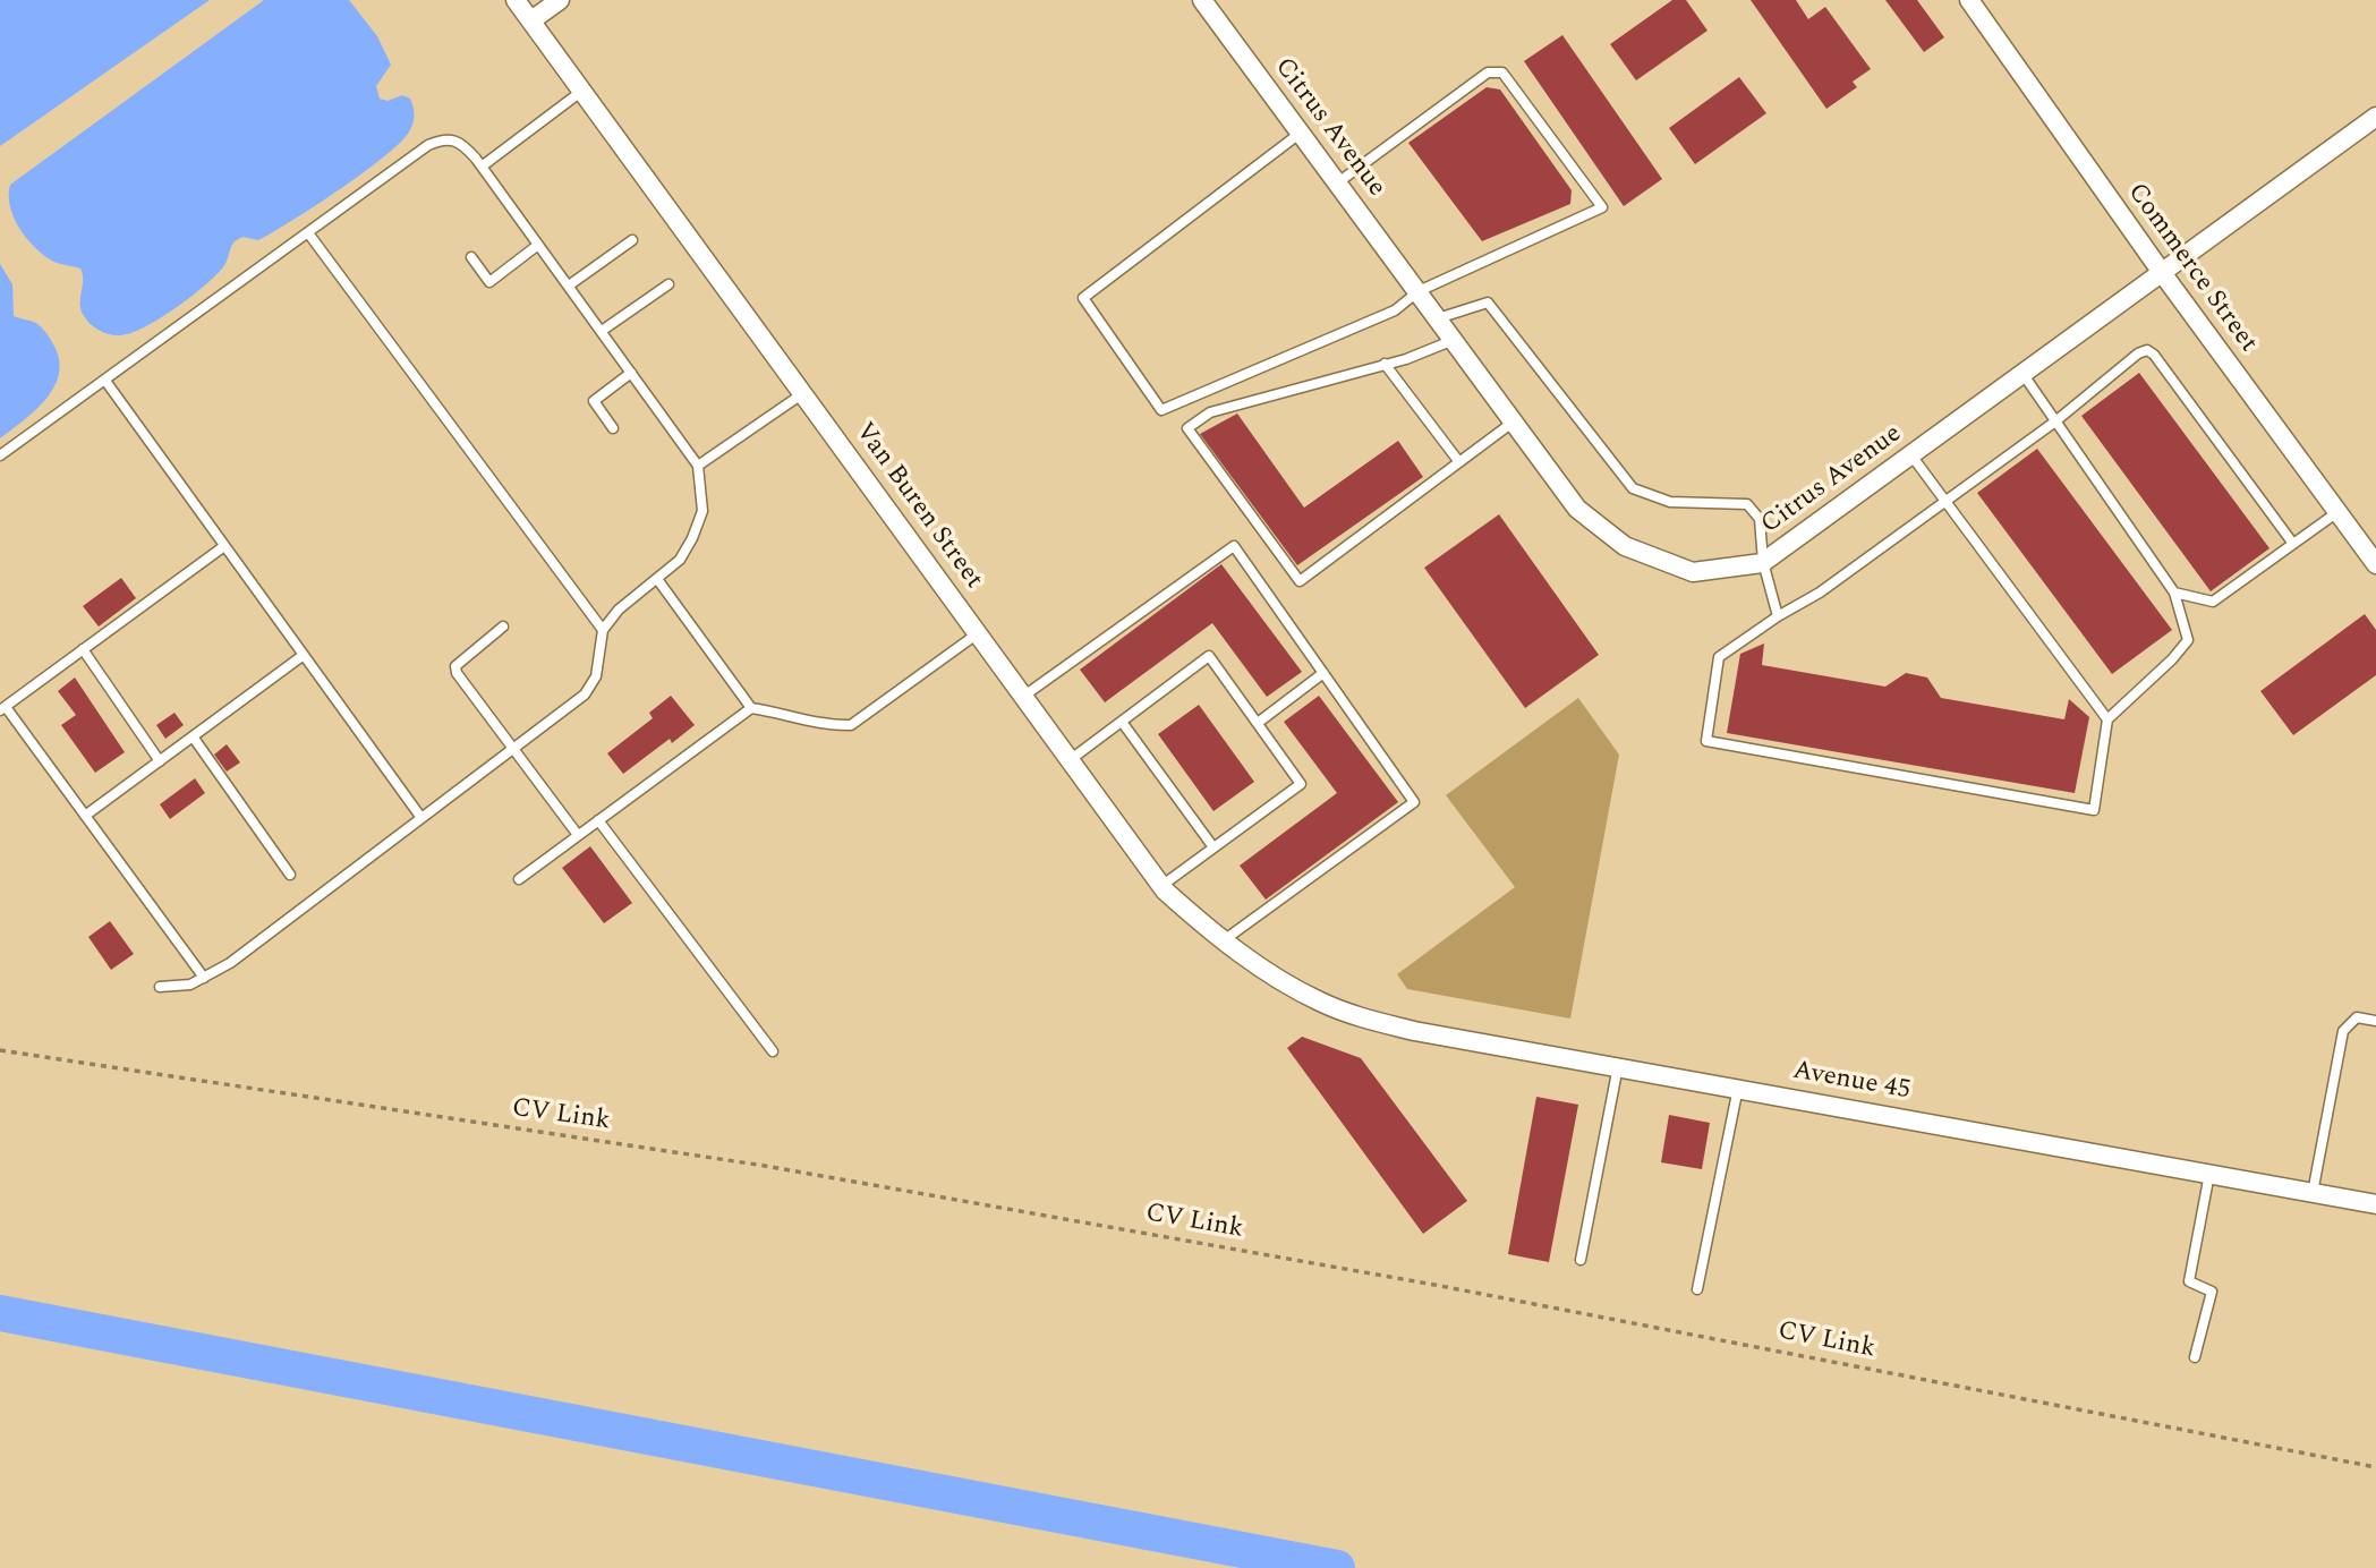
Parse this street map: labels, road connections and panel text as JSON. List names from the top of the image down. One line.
{"streets":{"street":["Citrus Avenue","Commerce Street","Van Buren Street","Avenue 45"],"path":["CV Link"]},"crossings":[["Citrus Avenue","Commerce Street"],["Van Buren Street","Avenue 45"]]}
